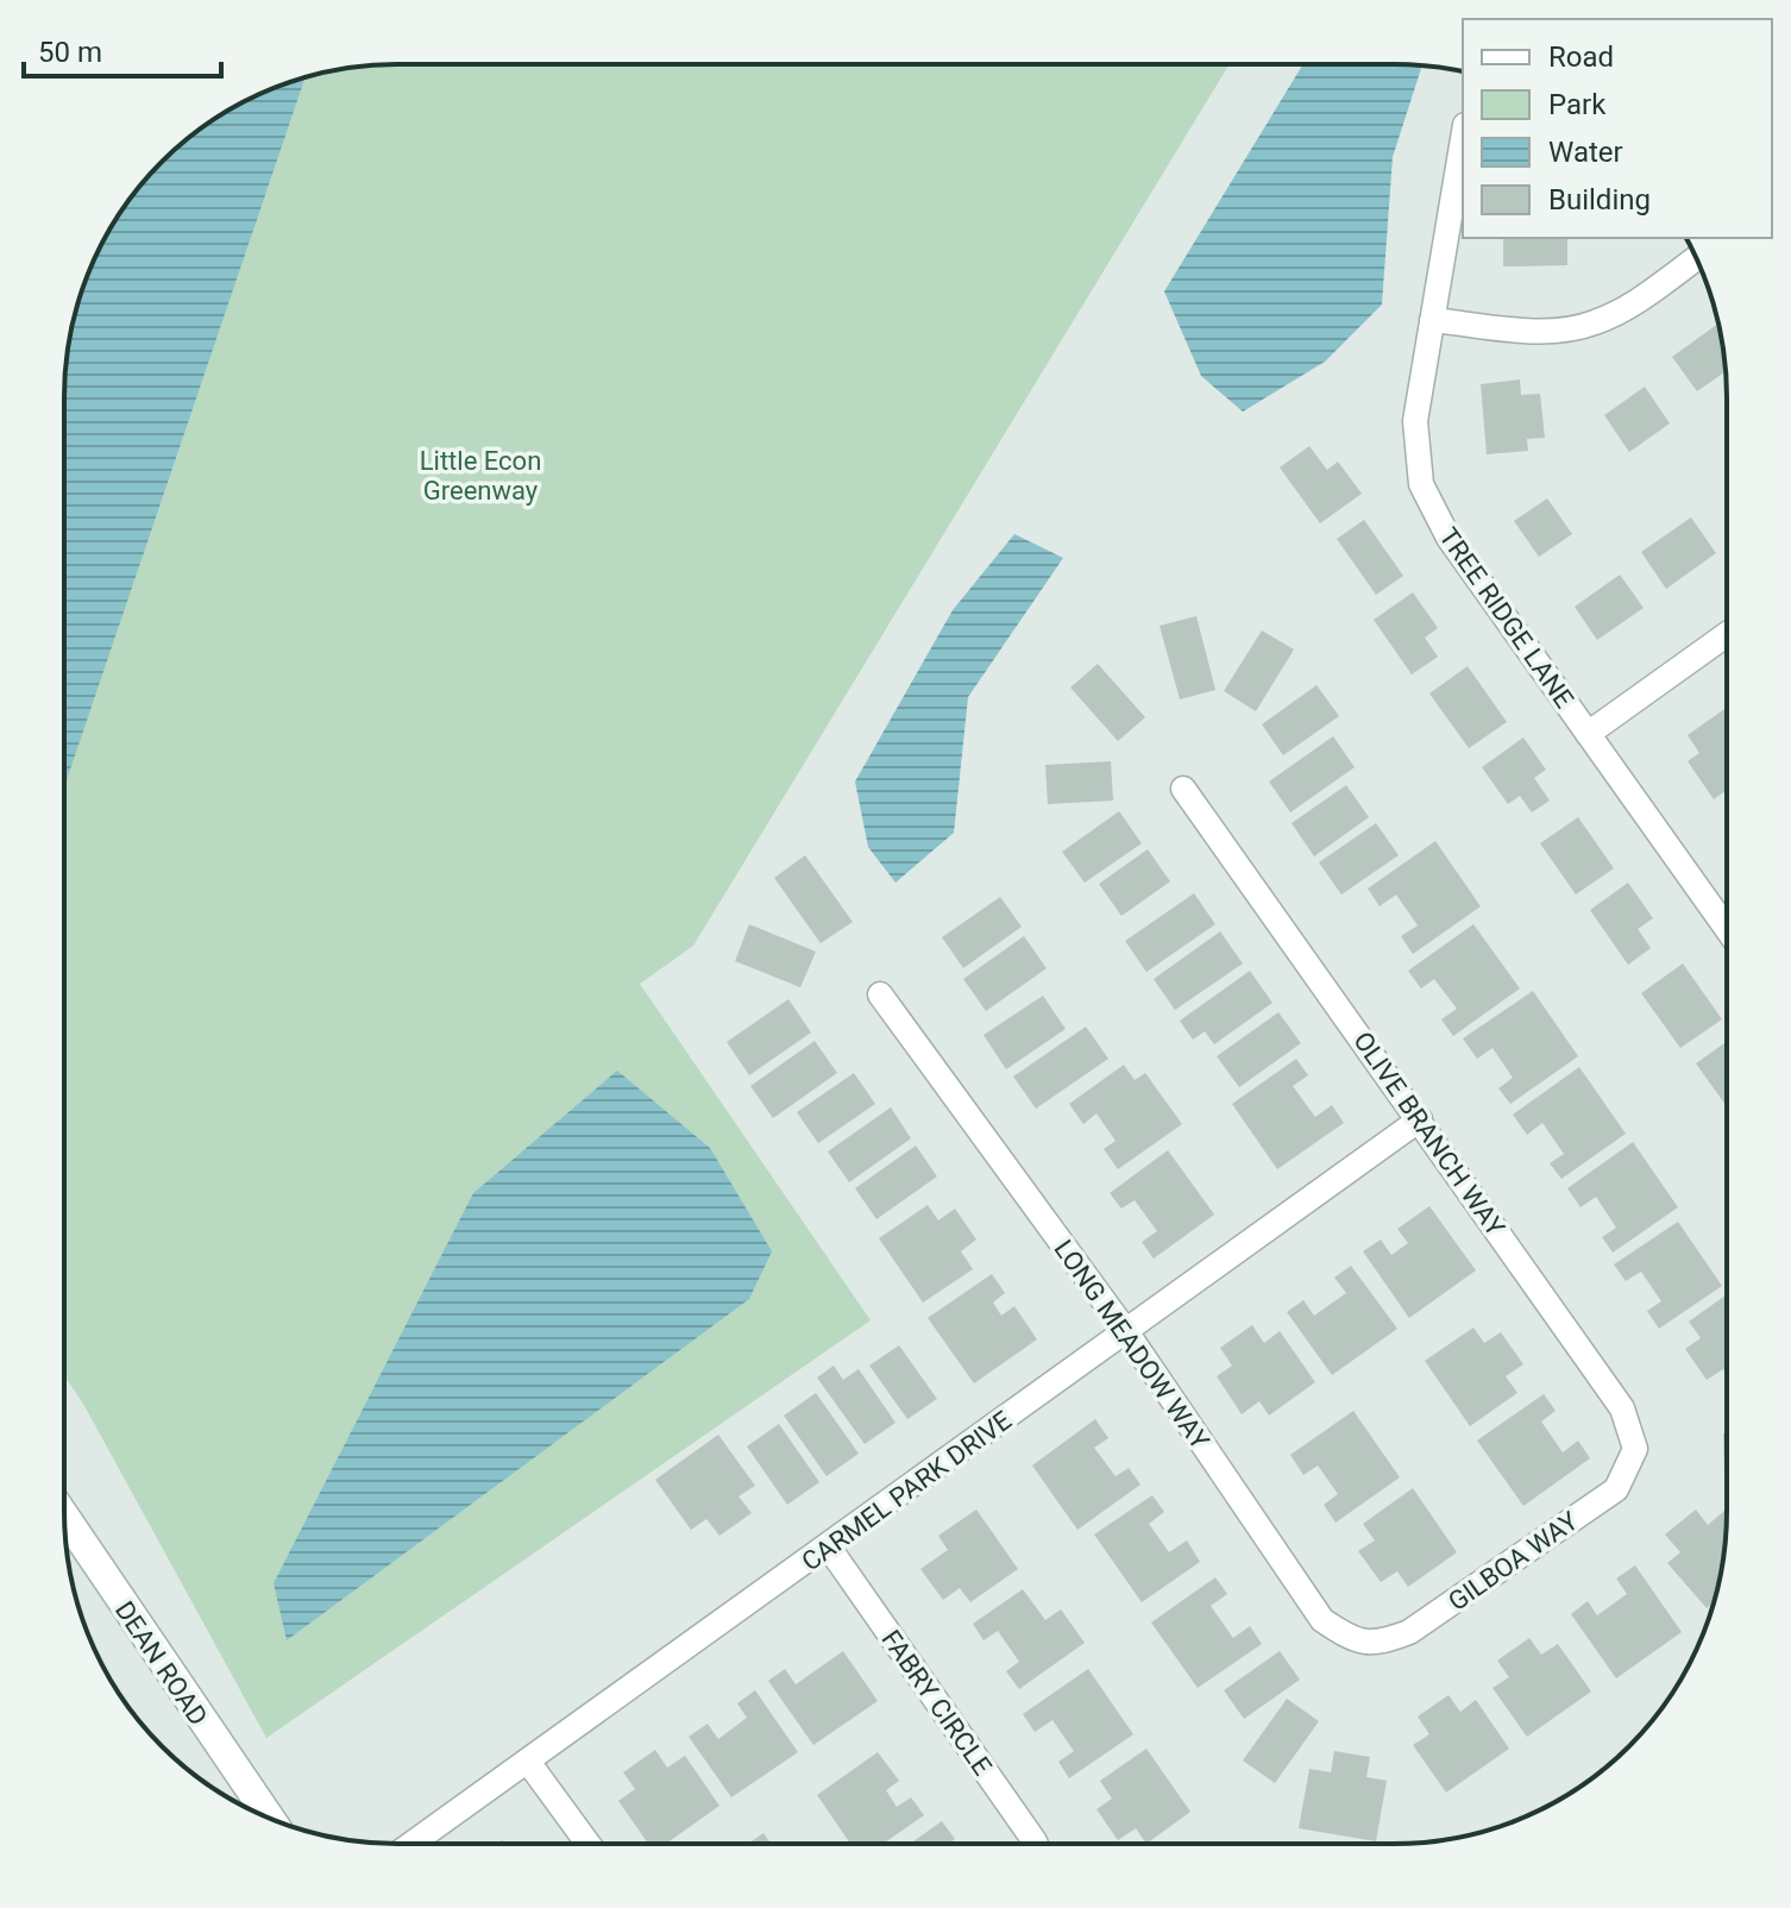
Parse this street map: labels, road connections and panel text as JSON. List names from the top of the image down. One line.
{"streets":{"main road":["DEAN ROAD"],"street":["TREE RIDGE LANE","OLIVE BRANCH WAY","LONG MEADOW WAY","CARMEL PARK DRIVE","GILBOA WAY","FABRY CIRCLE"]},"crossings":[["OLIVE BRANCH WAY","CARMEL PARK DRIVE"],["OLIVE BRANCH WAY","GILBOA WAY"],["LONG MEADOW WAY","CARMEL PARK DRIVE"],["LONG MEADOW WAY","GILBOA WAY"],["CARMEL PARK DRIVE","FABRY CIRCLE"]],"parks":["Little Econ Greenway"],"legend":["Road","Park","Water","Building"],"scale_bar":"50 m"}
